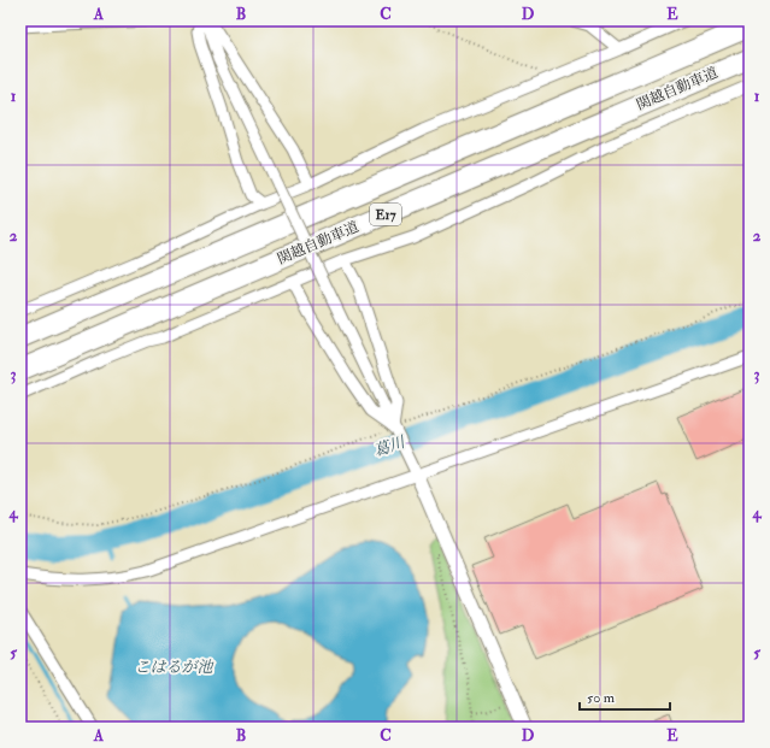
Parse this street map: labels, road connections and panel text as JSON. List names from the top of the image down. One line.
{"streets":{"highway":["関越自動車道","E17"]},"water":["葛川","こはるが池"],"scale_bar":"50 m","grid":{"columns":["A","B","C","D","E"],"rows":["1","2","3","4","5"]}}
